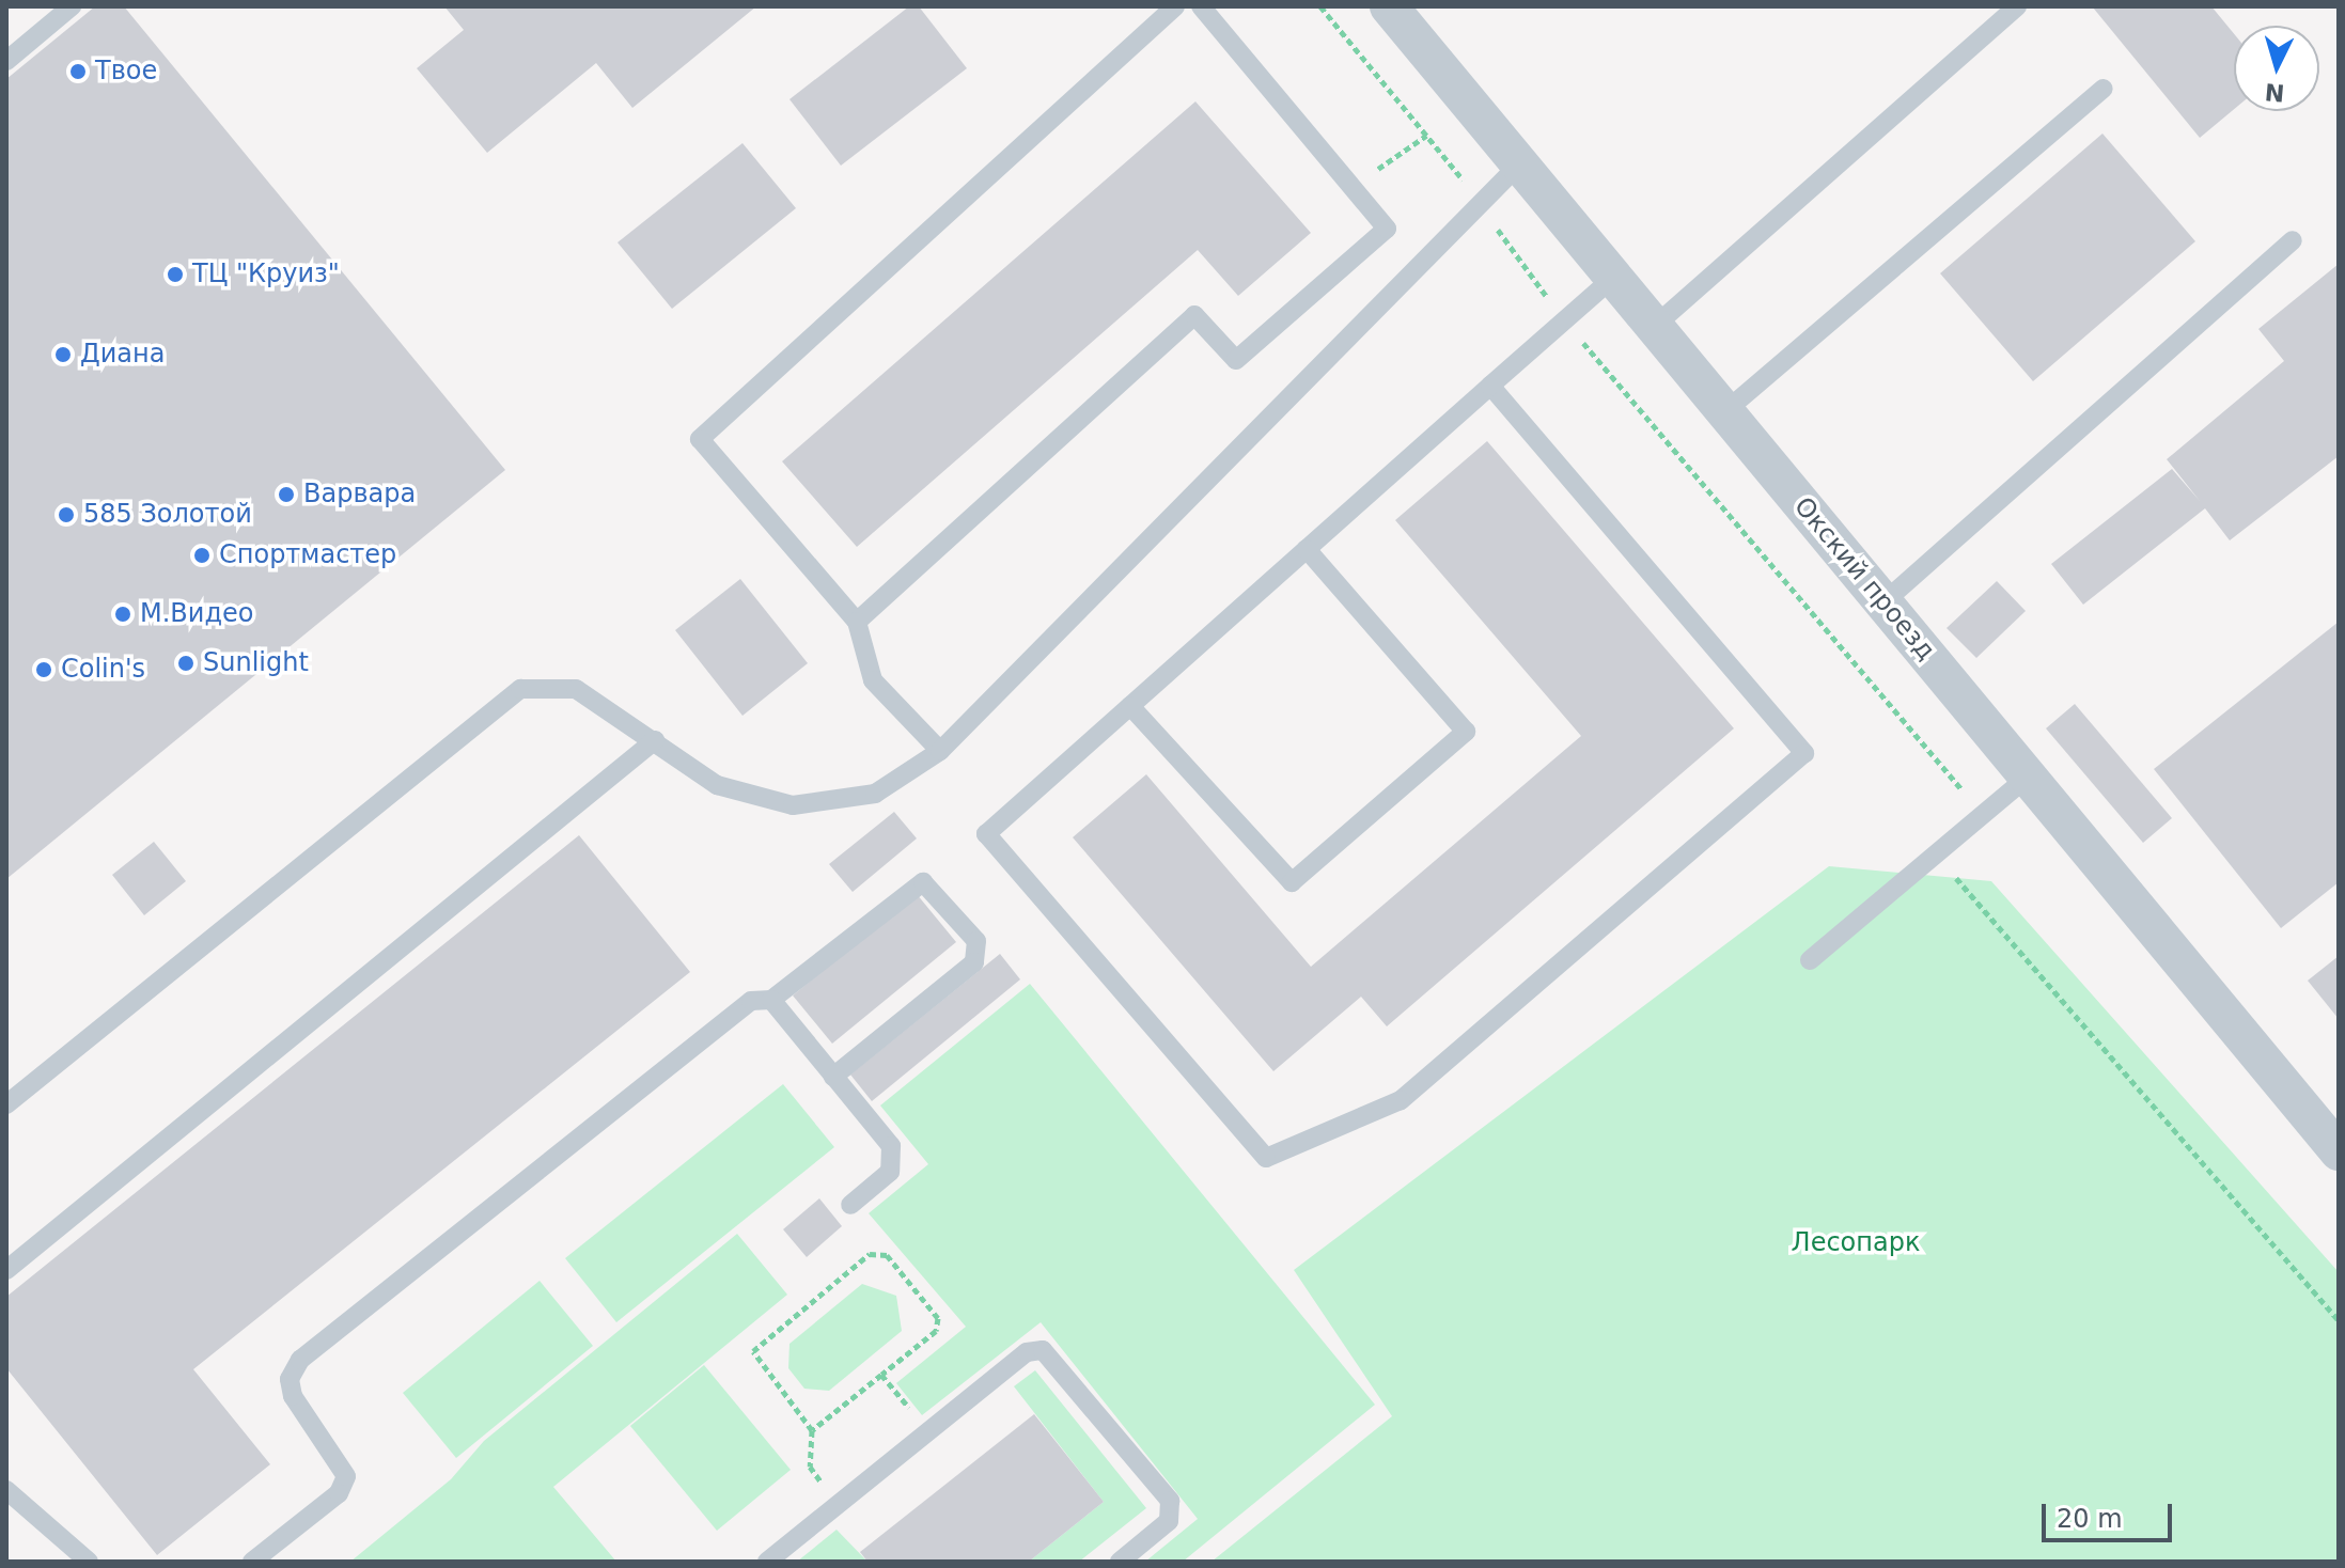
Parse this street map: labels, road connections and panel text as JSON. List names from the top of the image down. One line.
{"streets":{"street":["Окский проезд"]},"parks":["Лесопарк"],"places":["Твое","ТЦ \"Круиз\"","Диана","Варвара","585 Золотой","Спортмастер","М.Видео","Sunlight","Colin's"],"scale_bar":"20 m","north":"bottom"}
